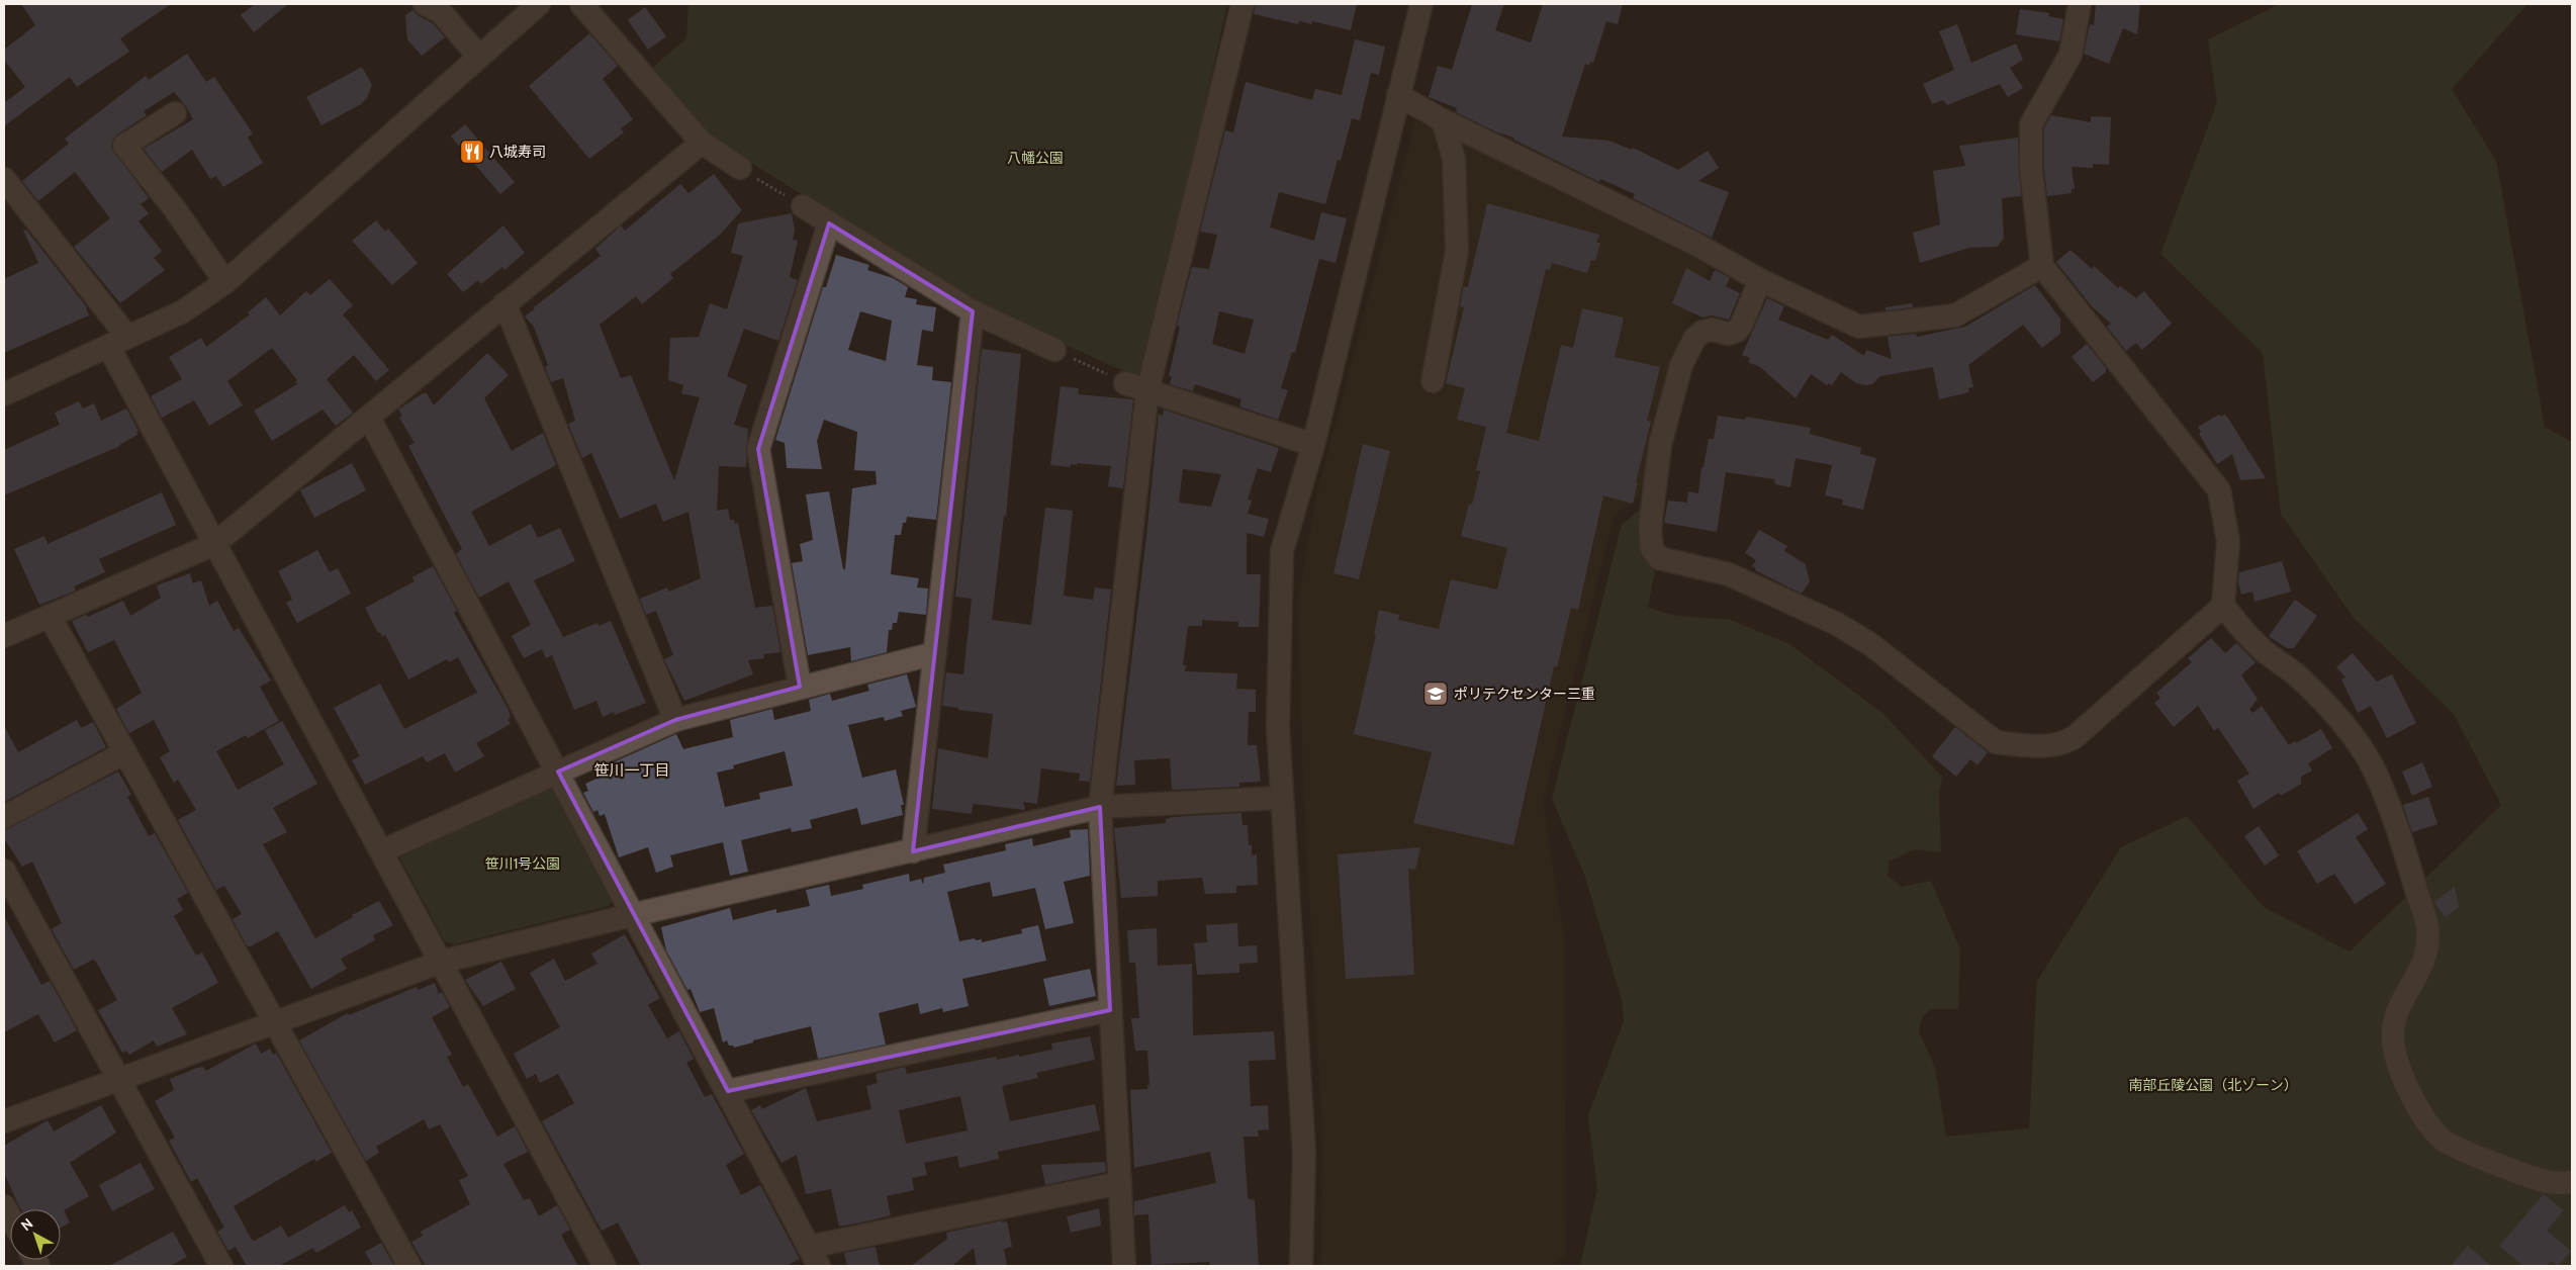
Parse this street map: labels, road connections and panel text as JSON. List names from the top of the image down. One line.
{"districts":["笹川一丁目"],"parks":["八幡公園","笹川1号公園","南部丘陵公園（北ゾーン）"],"places":{"restaurant":["八城寿司"],"school or university":["ポリテクセンター三重"]},"north":"top left"}
